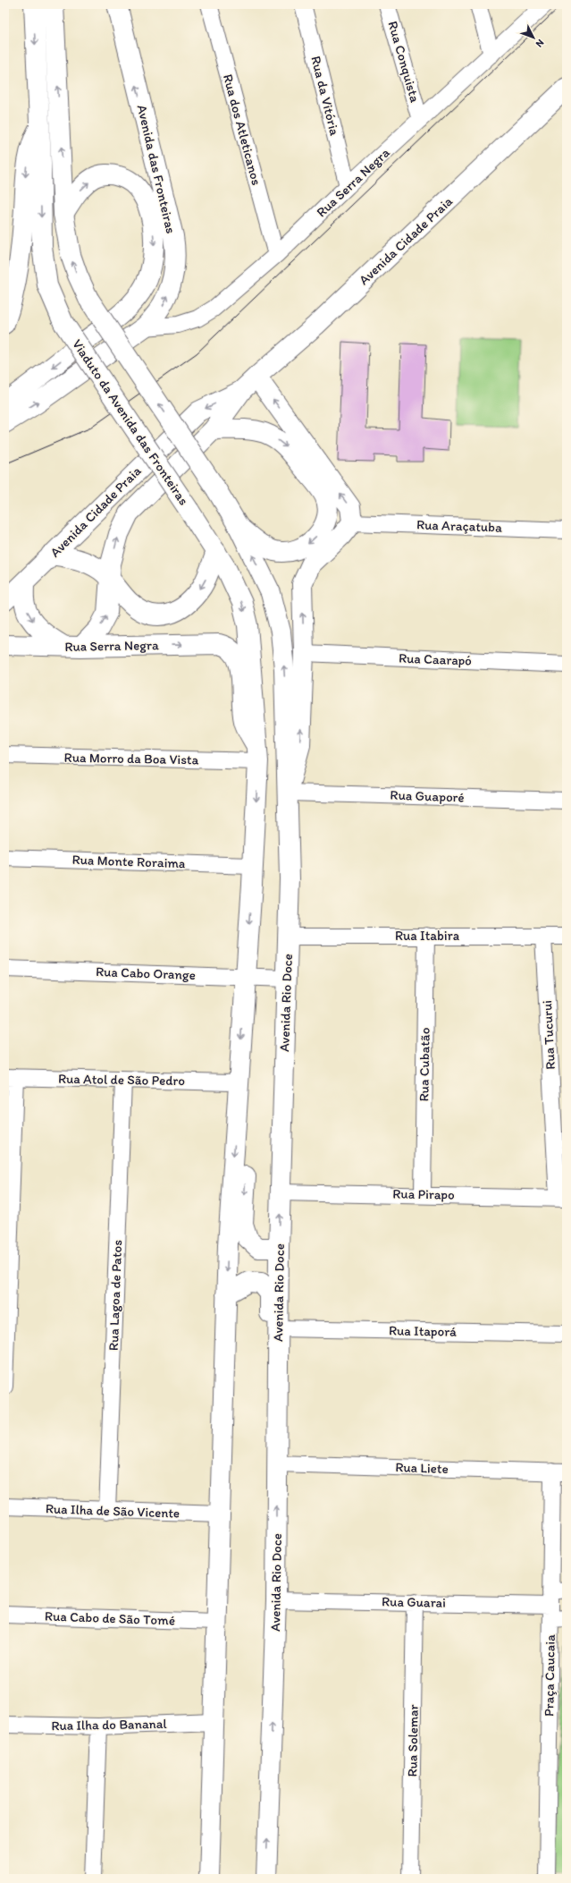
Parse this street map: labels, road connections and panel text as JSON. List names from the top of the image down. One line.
{"streets":{"main road":["Avenida das Fronteiras","Rua Serra Negra","Avenida Cidade Praia","Viaduto da Avenida das Fronteiras","Avenida Rio Doce"],"street":["Rua Conquista","Rua da Vitória","Rua dos Atleticanos","Rua Araçatuba","Rua Caarapó","Rua Morro da Boa Vista","Rua Guaporé","Rua Monte Roraima","Rua Itabira","Rua Cabo Orange","Rua Tucurui","Rua Cubatão","Rua Atol de São Pedro","Rua Pirapo","Rua Lagoa de Patos","Rua Itaporá","Rua Liete","Rua Ilha de São Vicente","Rua Guarai","Rua Cabo de São Tomé","Praça Caucaia","Rua Ilha do Bananal","Rua Solemar"]},"crossings":[["Rua Conquista","Rua Serra Negra"],["Rua da Vitória","Rua Serra Negra"],["Rua dos Atleticanos","Rua Serra Negra"],["Avenida das Fronteiras","Rua Serra Negra"],["Rua Serra Negra","Avenida Cidade Praia"],["Rua Serra Negra","Viaduto da Avenida das Fronteiras"],["Rua Serra Negra","Rua Morro da Boa Vista"],["Viaduto da Avenida das Fronteiras","Rua Morro da Boa Vista"],["Rua Guaporé","Avenida Rio Doce"],["Rua Itabira","Avenida Rio Doce"],["Rua Itabira","Rua Tucurui"],["Rua Itabira","Rua Cubatão"],["Rua Cabo Orange","Avenida Rio Doce"],["Avenida Rio Doce","Rua Pirapo"],["Avenida Rio Doce","Rua Itaporá"],["Avenida Rio Doce","Rua Liete"],["Avenida Rio Doce","Rua Guarai"],["Rua Tucurui","Rua Pirapo"],["Rua Cubatão","Rua Pirapo"],["Rua Atol de São Pedro","Rua Lagoa de Patos"],["Rua Lagoa de Patos","Rua Ilha de São Vicente"],["Rua Liete","Praça Caucaia"],["Rua Guarai","Praça Caucaia"],["Rua Guarai","Rua Solemar"]],"north":"bottom right"}
